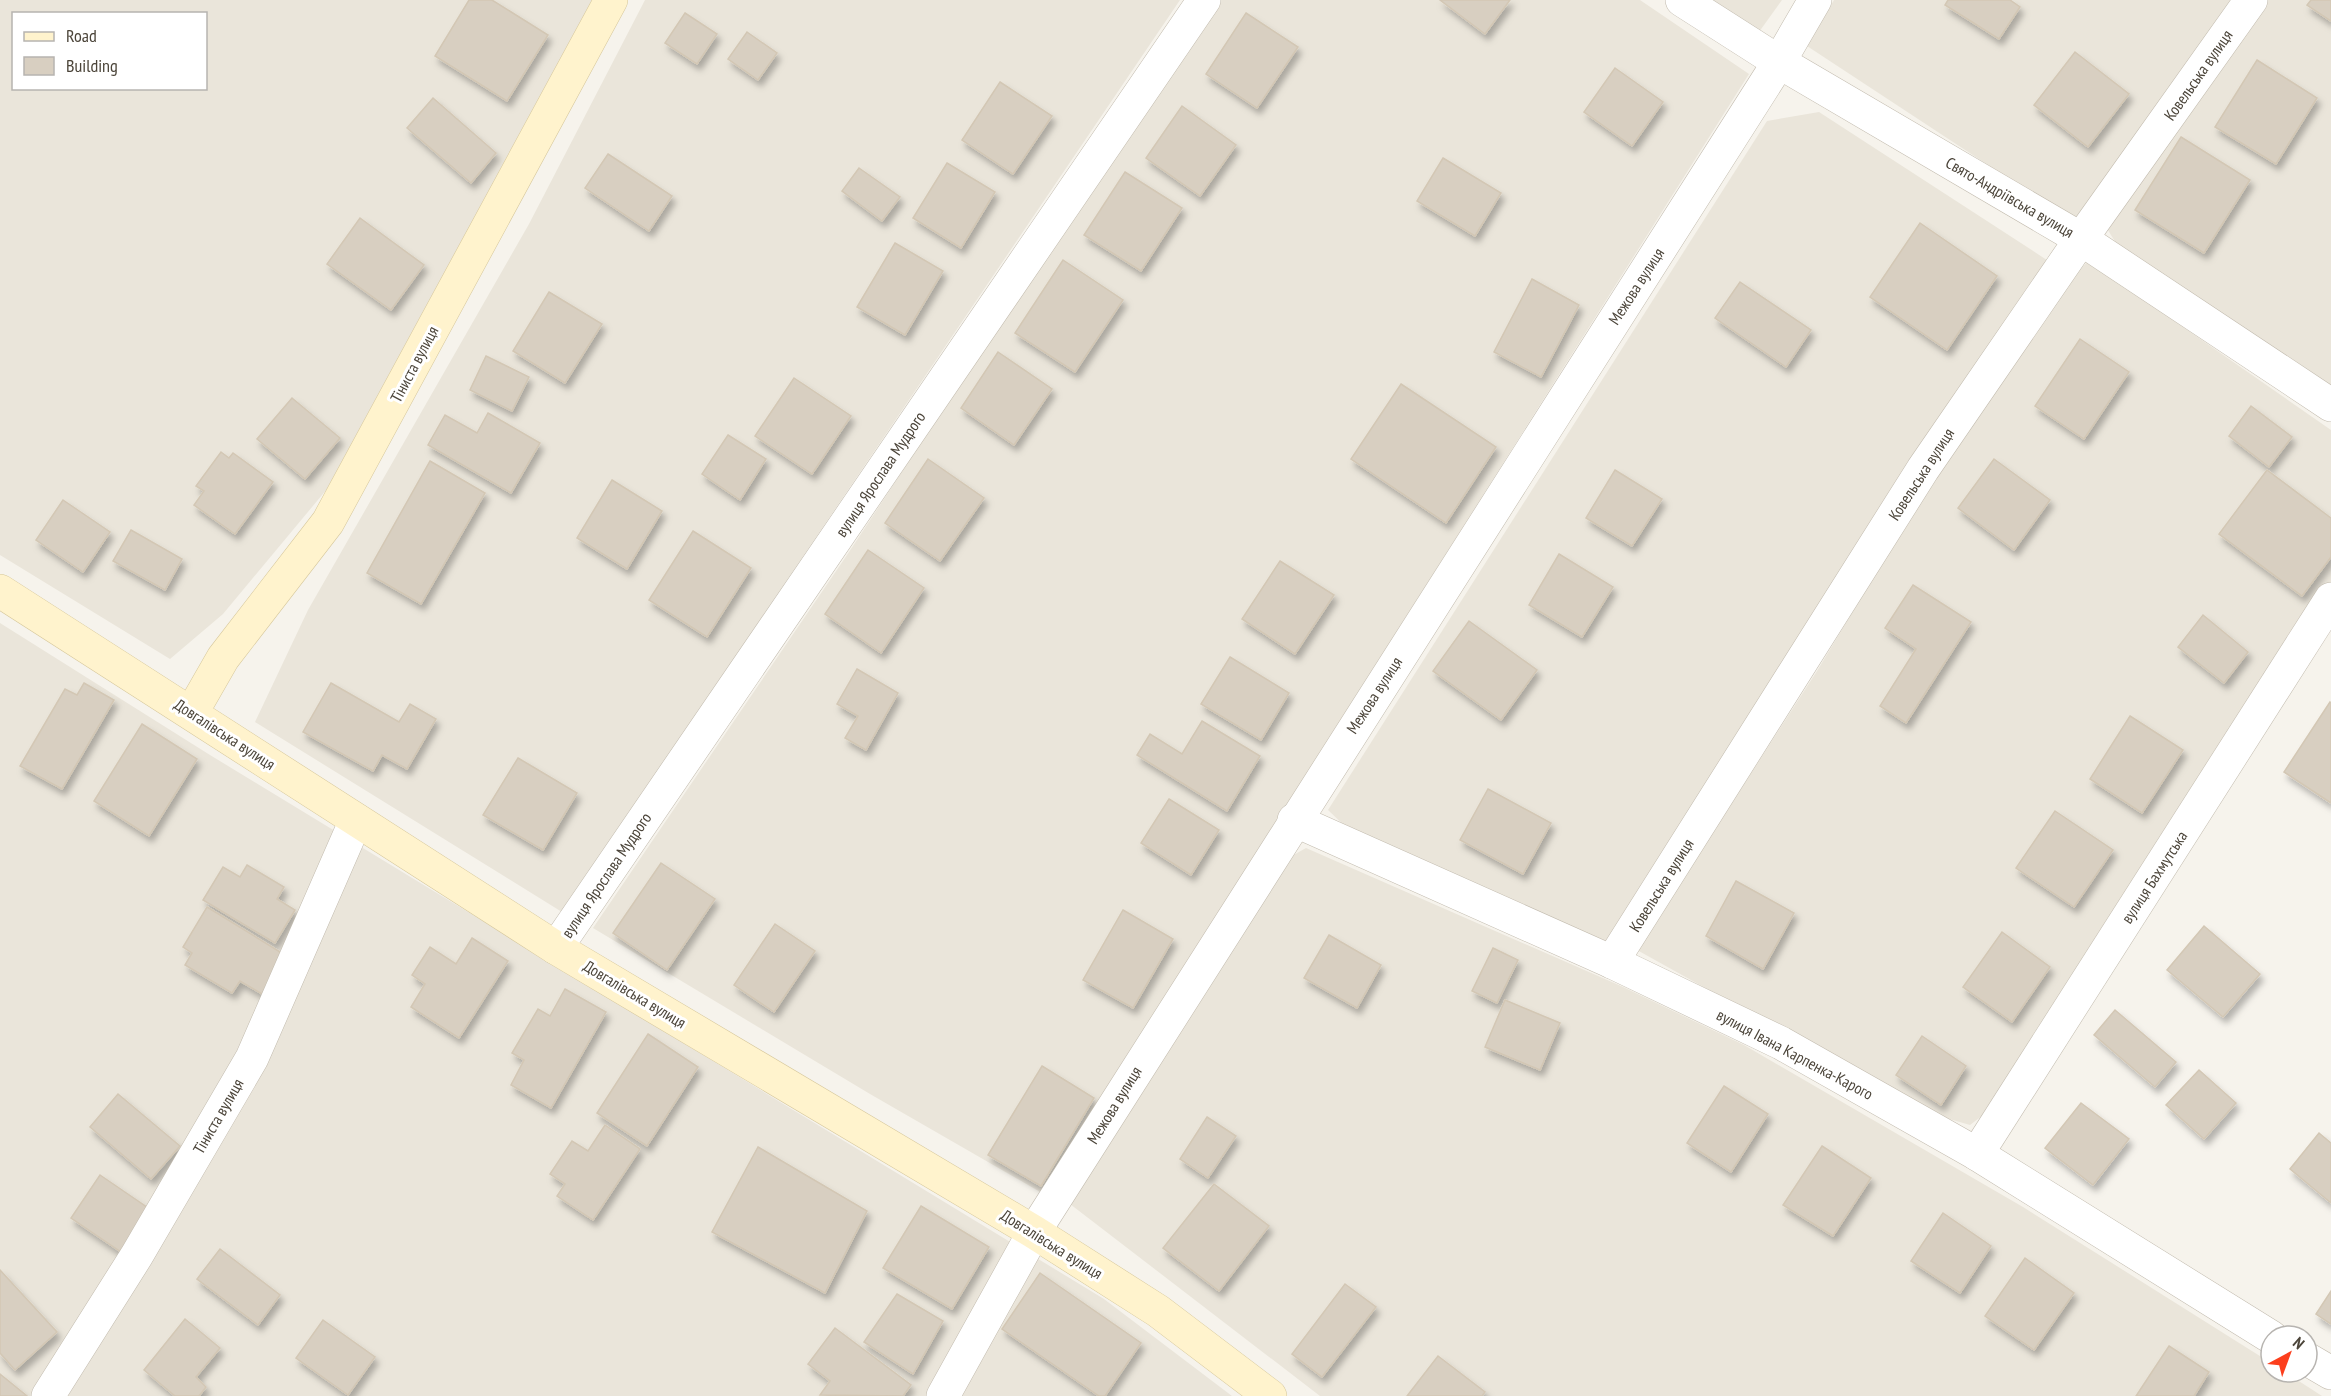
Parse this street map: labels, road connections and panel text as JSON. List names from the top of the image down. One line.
{"streets":{"street":["Ковельська вулиця","Свято-Андріївська вулиця","Межова вулиця","Тіниста вулиця","вулиця Ярослава Мудрого","Довгалівська вулиця","вулиця Бахмутська","вулиця Івана Карпенка-Карого"]},"crossings":[["Ковельська вулиця","Свято-Андріївська вулиця"],["Ковельська вулиця","вулиця Івана Карпенка-Карого"],["Свято-Андріївська вулиця","Межова вулиця"],["Межова вулиця","Довгалівська вулиця"],["Межова вулиця","вулиця Івана Карпенка-Карого"],["Тіниста вулиця","Довгалівська вулиця"],["вулиця Ярослава Мудрого","Довгалівська вулиця"],["вулиця Бахмутська","вулиця Івана Карпенка-Карого"]],"legend":["Road","Building"],"north":"top right"}
